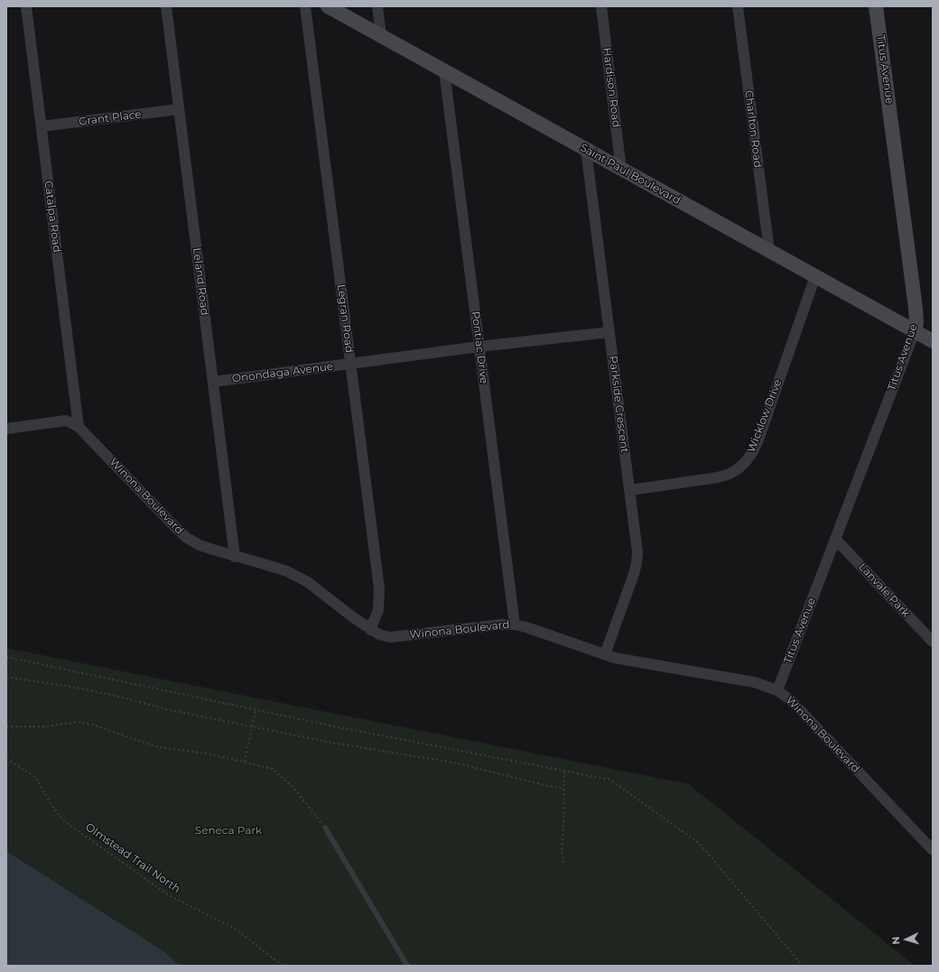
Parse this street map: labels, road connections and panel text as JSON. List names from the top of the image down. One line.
{"streets":{"main road":["Titus Avenue","Saint Paul Boulevard"],"street":["Hardison Road","Grant Place","Charlton Road","Catalpa Road","Leland Road","Legran Road","Pontiac Drive","Onondaga Avenue","Parkside Crescent","Wicklow Drive","Winona Boulevard","Lanvale Park"],"path":["Olmstead Trail North"]},"crossings":[["Titus Avenue","Saint Paul Boulevard"],["Titus Avenue","Winona Boulevard"],["Titus Avenue","Lanvale Park"],["Hardison Road","Saint Paul Boulevard"],["Grant Place","Catalpa Road"],["Grant Place","Leland Road"],["Charlton Road","Saint Paul Boulevard"],["Saint Paul Boulevard","Pontiac Drive"],["Saint Paul Boulevard","Parkside Crescent"],["Saint Paul Boulevard","Wicklow Drive"],["Catalpa Road","Winona Boulevard"],["Leland Road","Onondaga Avenue"],["Leland Road","Winona Boulevard"],["Legran Road","Onondaga Avenue"],["Legran Road","Winona Boulevard"],["Pontiac Drive","Onondaga Avenue"],["Pontiac Drive","Winona Boulevard"],["Onondaga Avenue","Parkside Crescent"],["Parkside Crescent","Wicklow Drive"],["Parkside Crescent","Winona Boulevard"]],"parks":["Seneca Park"],"north":"left"}
